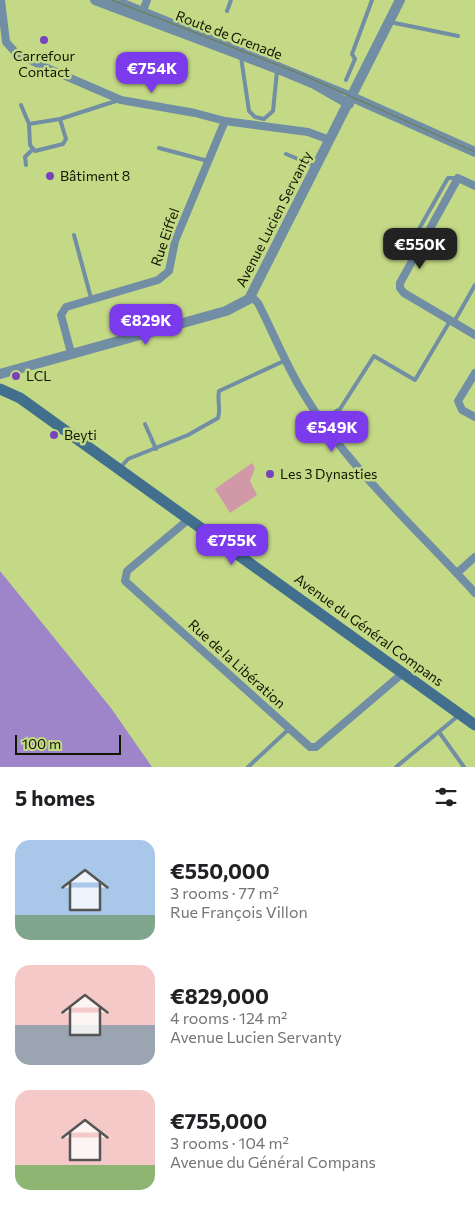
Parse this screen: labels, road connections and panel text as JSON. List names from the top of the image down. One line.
{"streets":{"main road":["Avenue du Général Compans"],"street":["Route de Grenade","Avenue Lucien Servanty","Rue Eiffel","Rue de la Libération"]},"crossings":[["Route de Grenade","Avenue Lucien Servanty"],["Avenue Lucien Servanty","Rue Eiffel"],["Avenue du Général Compans","Rue de la Libération"]],"places":["Carrefour Contact","Bâtiment 8","LCL","Beyti","Les 3 Dynasties"],"scale_bar":"100 m","page":{"price":["€754K","€550K","€829K","€549K","€755K"],"scale":"100 m","heading":"5 homes","list":[{"name":"€550,000","note":"3 rooms · 77 m² · Rue François Villon"},{"name":"€829,000","note":"4 rooms · 124 m² · Avenue Lucien Servanty"},{"name":"€755,000","note":"3 rooms · 104 m² · Avenue du Général Compans"}]}}
